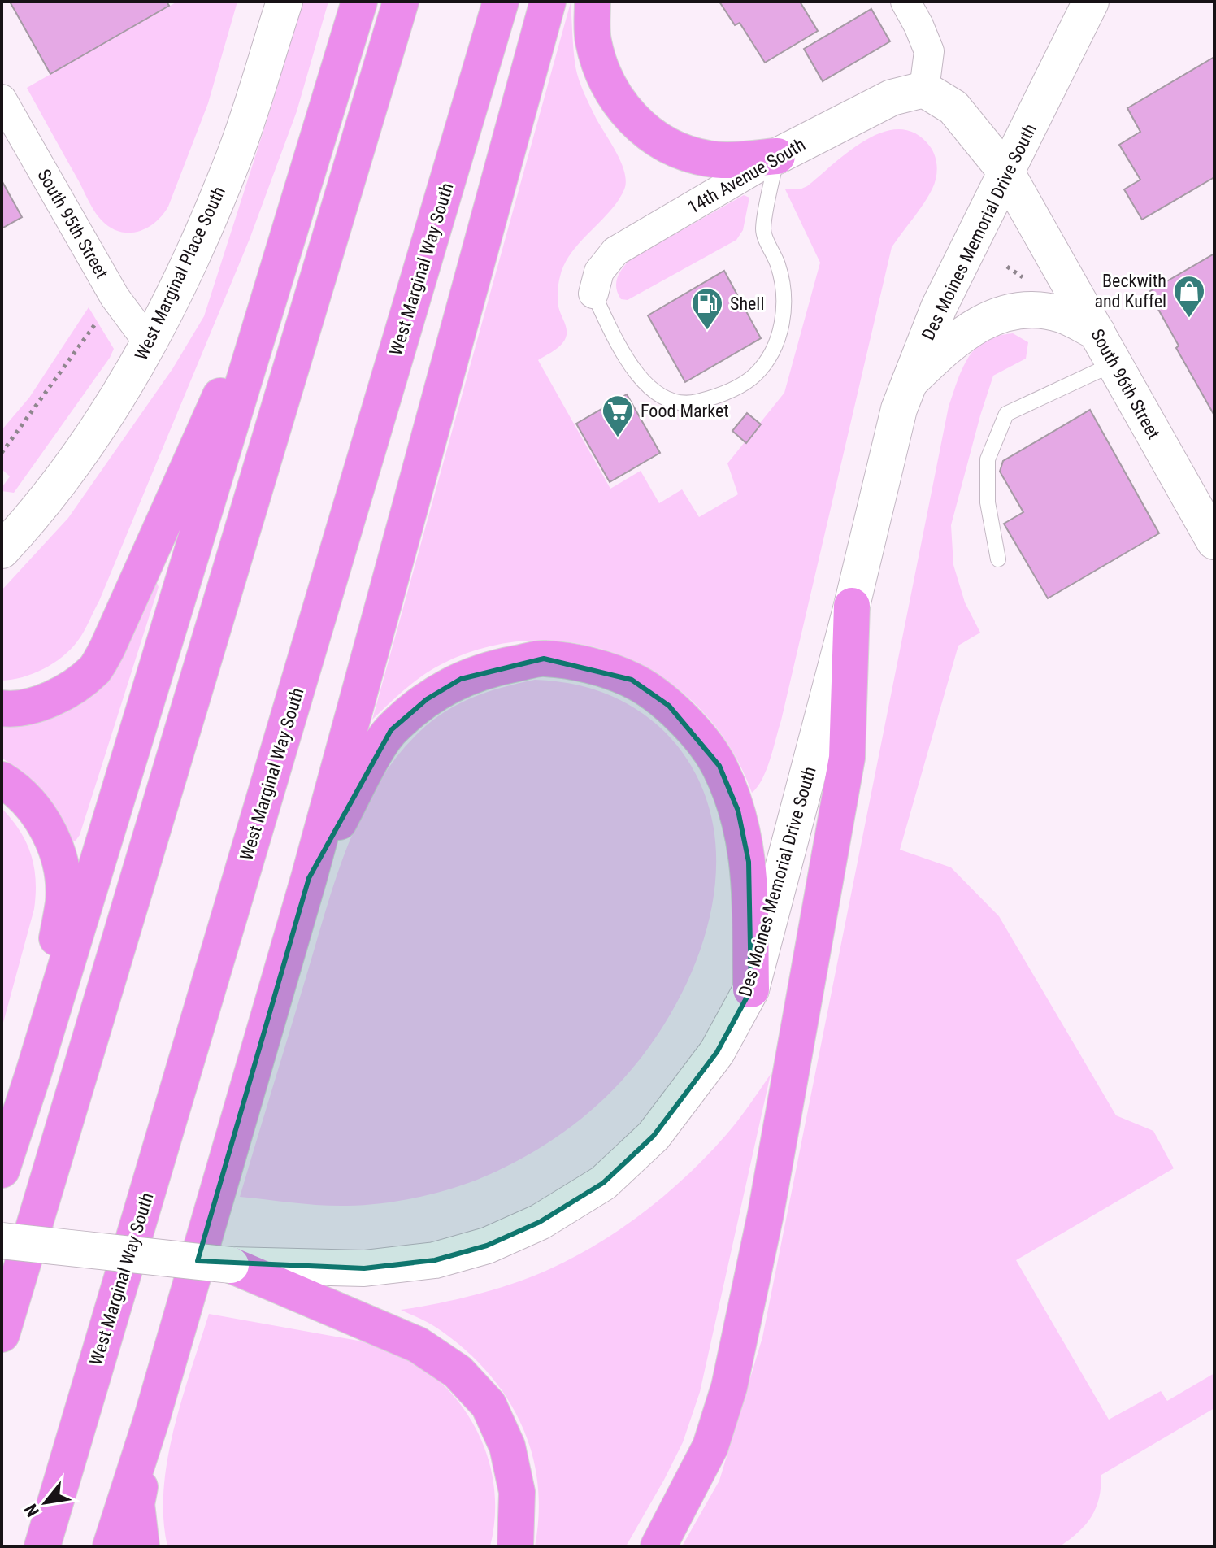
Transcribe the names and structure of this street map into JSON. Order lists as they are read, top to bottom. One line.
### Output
{"streets":{"highway":["West Marginal Way South"],"main road":["14th Avenue South","Des Moines Memorial Drive South","West Marginal Place South","South 96th Street"],"street":["South 95th Street"]},"crossings":[["14th Avenue South","South 96th Street"],["South 95th Street","West Marginal Place South"],["Des Moines Memorial Drive South","South 96th Street"]],"places":{"shop":["Beckwith and Kuffel"],"fuel station":["Shell"],"supermarket":["Food Market"]},"north":"bottom left"}
